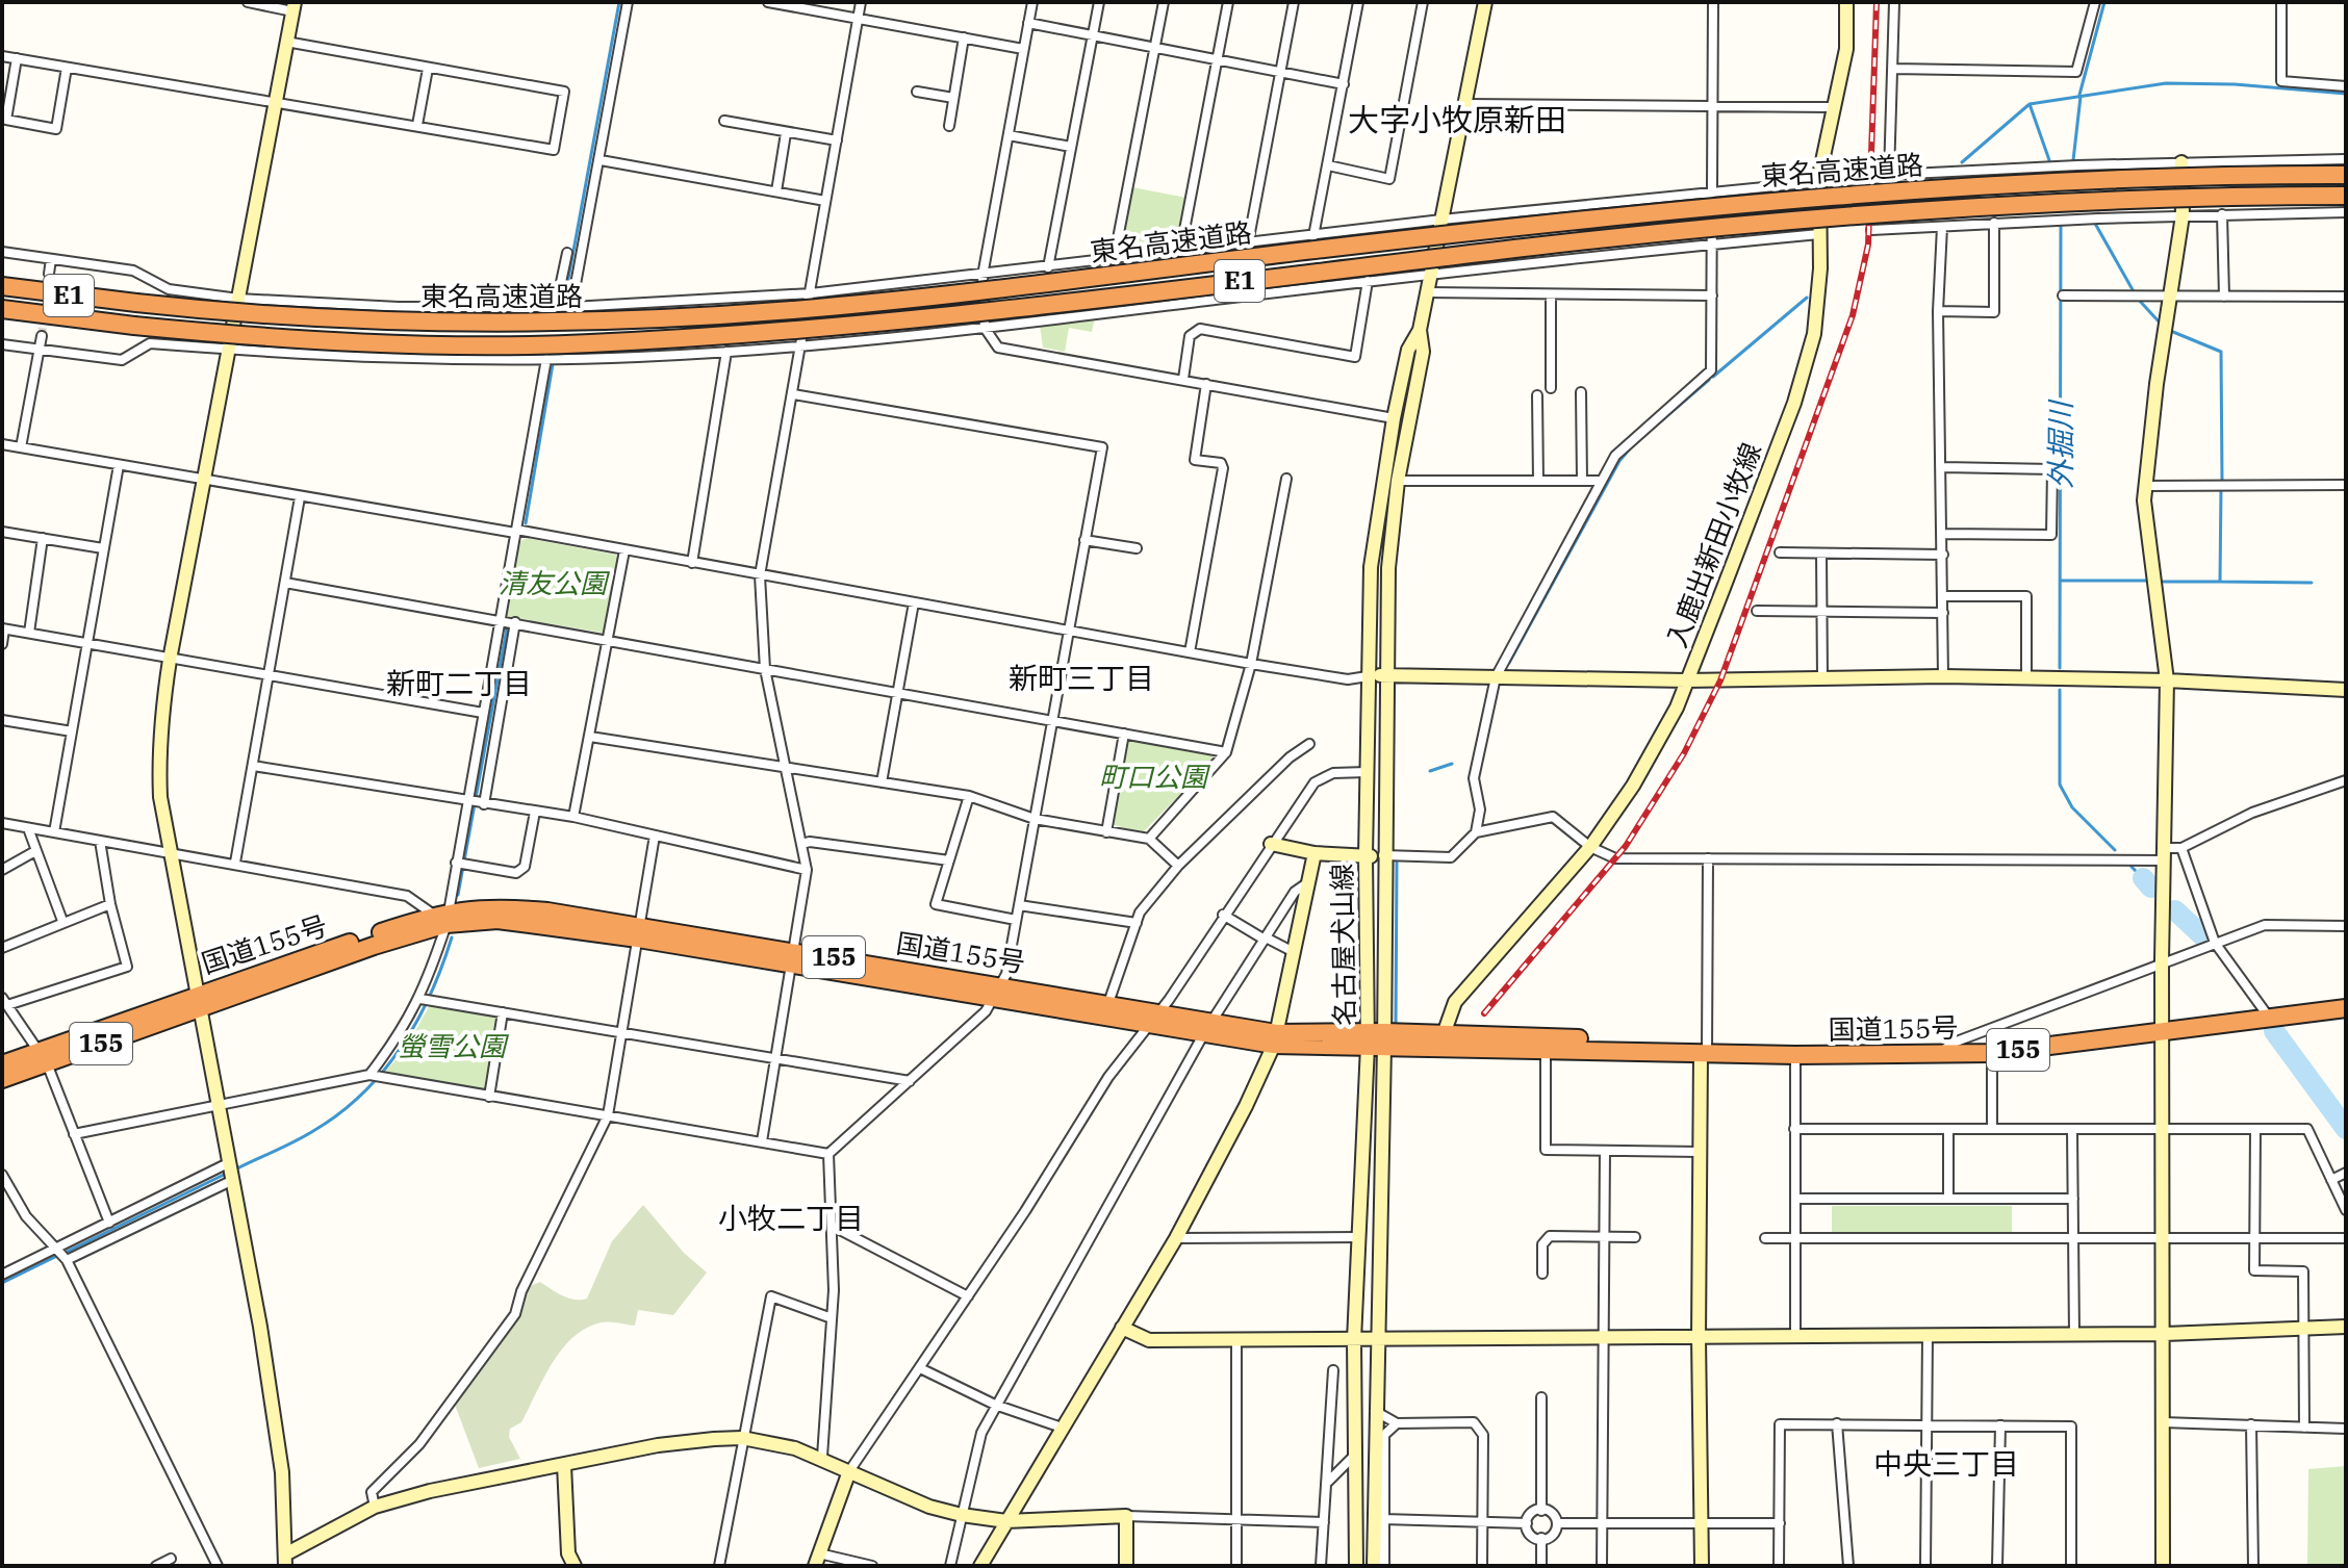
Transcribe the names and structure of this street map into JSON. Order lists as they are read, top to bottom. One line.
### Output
{"streets":{"highway":["東名高速道路","E1","国道155号","155"],"street":["入鹿出新田小牧線","名古屋犬山線"]},"crossings":[["入鹿出新田小牧線","国道155号"],["国道155号","名古屋犬山線"]],"districts":["大字小牧原新田","新町三丁目","新町二丁目","小牧二丁目","中央三丁目"],"water":["外掘川"],"parks":["清友公園","町口公園","螢雪公園"]}
